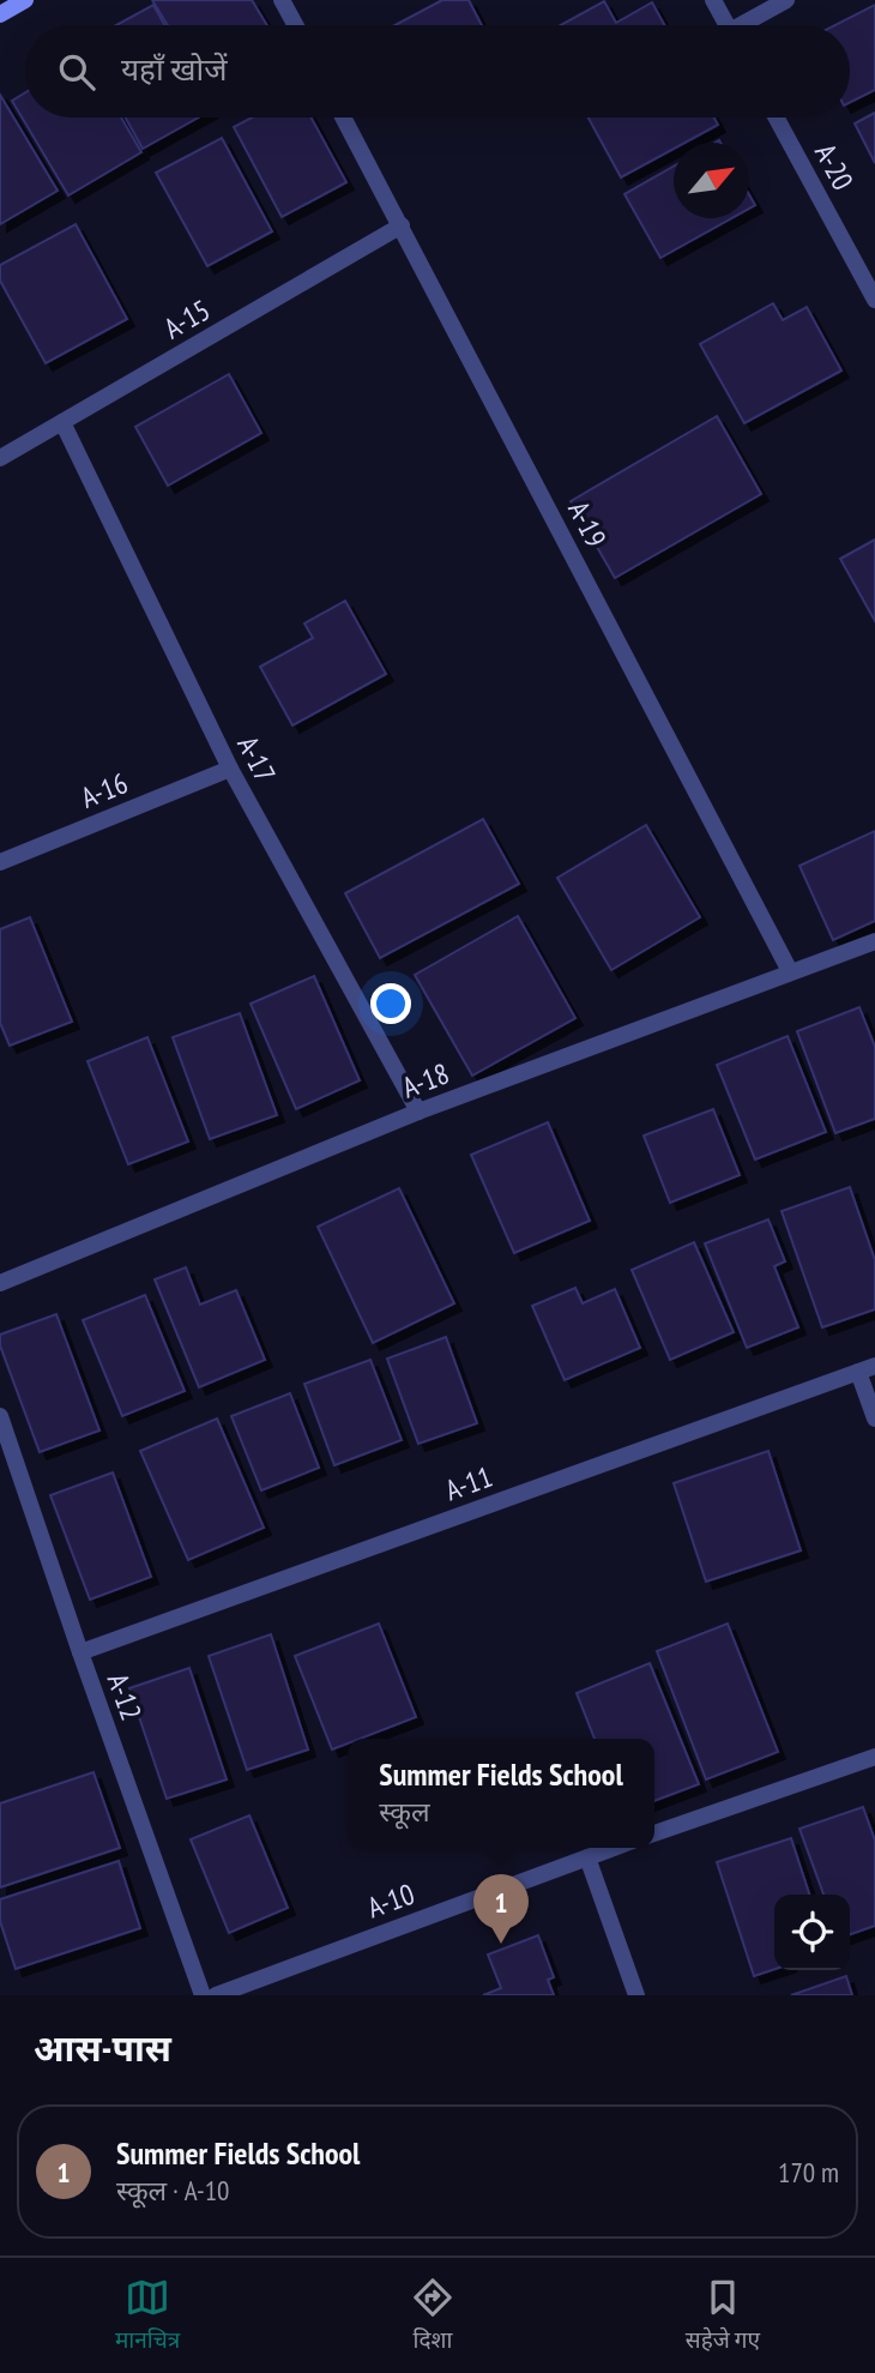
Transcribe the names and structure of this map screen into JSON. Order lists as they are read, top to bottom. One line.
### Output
{"streets":{"street":["A-20","A-15","A-19","A-17","A-16","A-18","A-11","A-12","A-10"]},"crossings":[["A-15","A-19"],["A-15","A-17"],["A-19","A-18"],["A-17","A-16"],["A-17","A-18"],["A-11","A-12"]],"north":"top right","page":{"search":"यहाँ खोजें","popup":["Summer Fields School","स्कूल"],"pins":"1","heading":"आस-पास","list":[{"mark":"1","name":"Summer Fields School","note":"स्कूल · A-10","value":"170 m"}],"nav":["मानचित्र","दिशा","सहेजे गए"]}}
